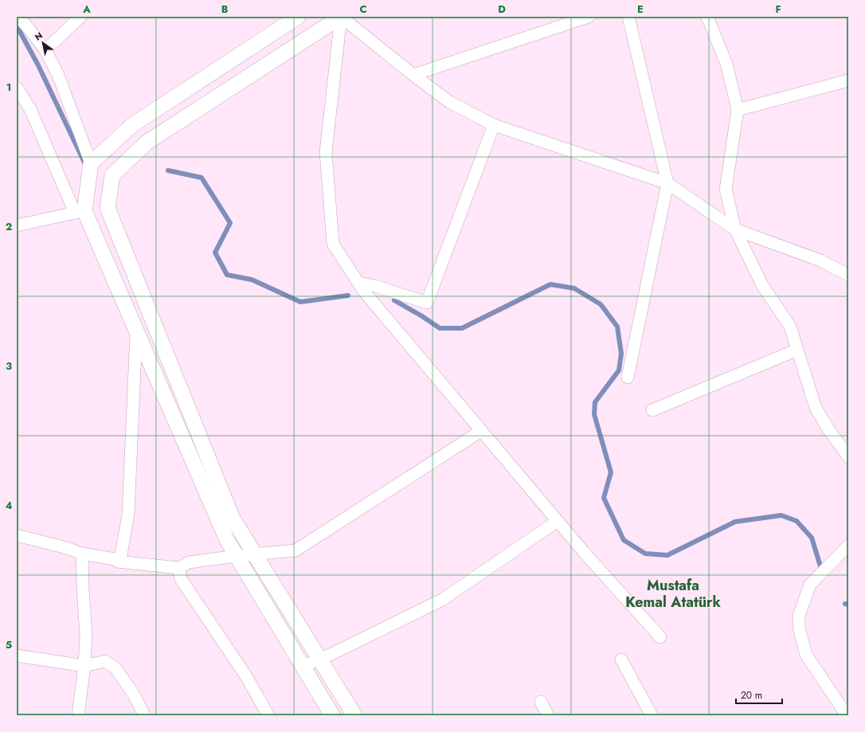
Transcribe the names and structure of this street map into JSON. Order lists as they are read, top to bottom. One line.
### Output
{"districts":["Mustafa Kemal Atatürk"],"scale_bar":"20 m","north":"top left","grid":{"columns":["A","B","C","D","E","F"],"rows":["1","2","3","4","5"]}}
